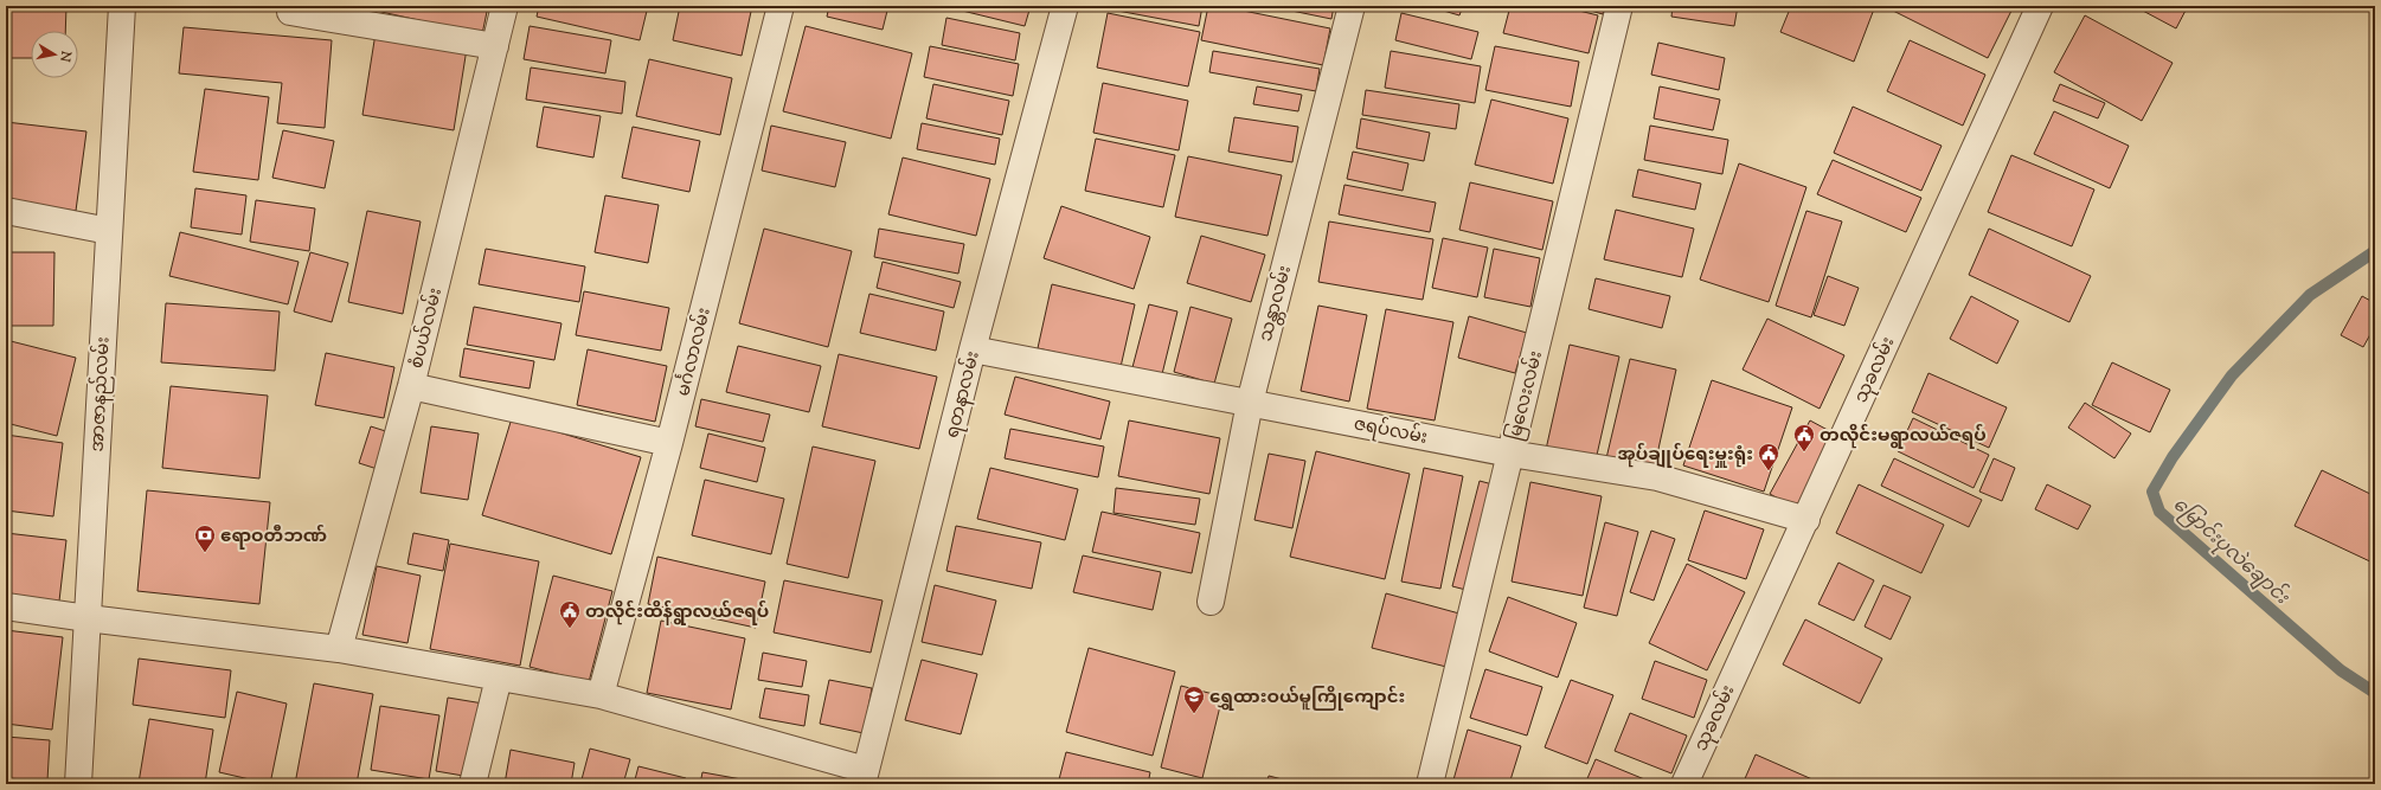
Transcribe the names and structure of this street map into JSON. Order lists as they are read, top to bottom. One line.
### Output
{"streets":{"street":["သန္တာလမ်း","စံပယ်လမ်း","မင်္ဂလာလမ်း","သုခလမ်း","အာဇာနည်လမ်း","ရတနာလမ်း","မြလေးလမ်း","ဇရပ်လမ်း"]},"crossings":[["သန္တာလမ်း","ဇရပ်လမ်း"],["သုခလမ်း","ဇရပ်လမ်း"],["ရတနာလမ်း","ဇရပ်လမ်း"],["မြလေးလမ်း","ဇရပ်လမ်း"]],"water":["မြောင်းပုလဲချောင်း"],"places":{"public building":["တလိုင်းမရွာလယ်ဇရပ်","အုပ်ချုပ်ရေးမှူးရုံး","တလိုင်းထိန်ရွာလယ်ဇရပ်"],"bank":["ဧရာဝတီဘဏ်"],"school or university":["ရွှေထားဝယ်မူကြိုကျောင်း"]},"north":"right"}
